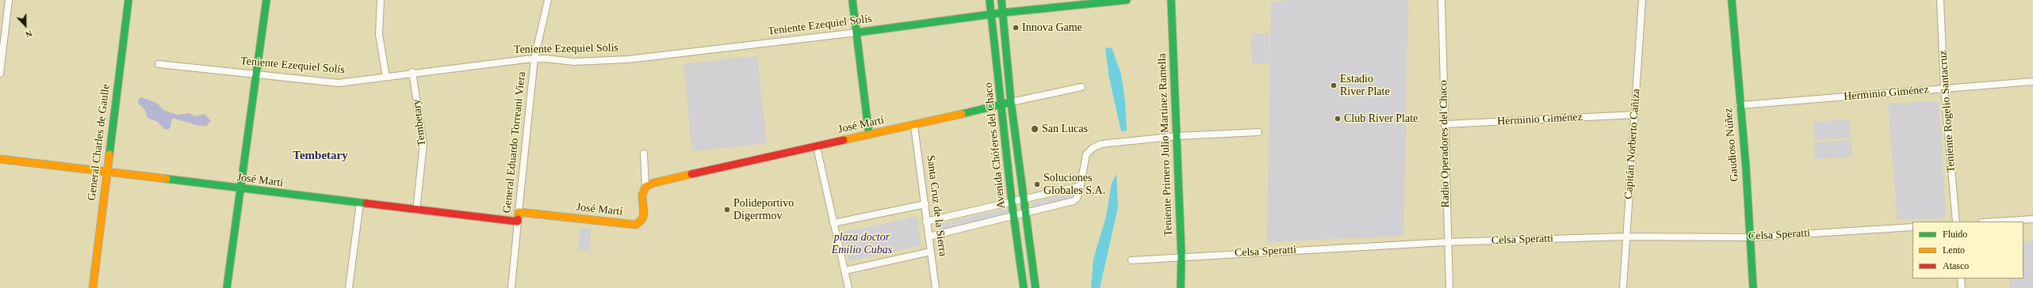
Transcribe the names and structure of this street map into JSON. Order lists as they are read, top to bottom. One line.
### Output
{"streets":{"street":["Teniente Ezequiel Solís","Herminio Giménez","Teniente Rogelio Santacruz","Tembetary","José Martí","General Charles de Gaulle","General Eduardo Torreani Viera","Radio Operadores del Chaco","Capitán Norberto Cañiza","Teniente Primero Julio Martínez Ramella","Gaudioso Núñez","Avenida Chóferes del Chaco","Santa Cruz de la Sierra","Celsa Speratti"]},"crossings":[["Teniente Ezequiel Solís","Tembetary"],["Teniente Ezequiel Solís","General Eduardo Torreani Viera"],["Teniente Ezequiel Solís","Avenida Chóferes del Chaco"],["Herminio Giménez","Teniente Rogelio Santacruz"],["Herminio Giménez","Radio Operadores del Chaco"],["Herminio Giménez","Capitán Norberto Cañiza"],["Herminio Giménez","Gaudioso Núñez"],["Tembetary","José Martí"],["José Martí","General Charles de Gaulle"],["José Martí","General Eduardo Torreani Viera"],["José Martí","Avenida Chóferes del Chaco"],["José Martí","Santa Cruz de la Sierra"],["Radio Operadores del Chaco","Celsa Speratti"],["Capitán Norberto Cañiza","Celsa Speratti"],["Teniente Primero Julio Martínez Ramella","Celsa Speratti"],["Gaudioso Núñez","Celsa Speratti"]],"districts":["Tembetary"],"parks":["plaza doctor Emilio Cubas"],"places":["Innova Game","Estadio River Plate","Club River Plate","San Lucas","Soluciones Globales S.A.","Polideportivo Digerrmov"],"legend":["Fluido","Lento","Atasco"],"north":"bottom"}
